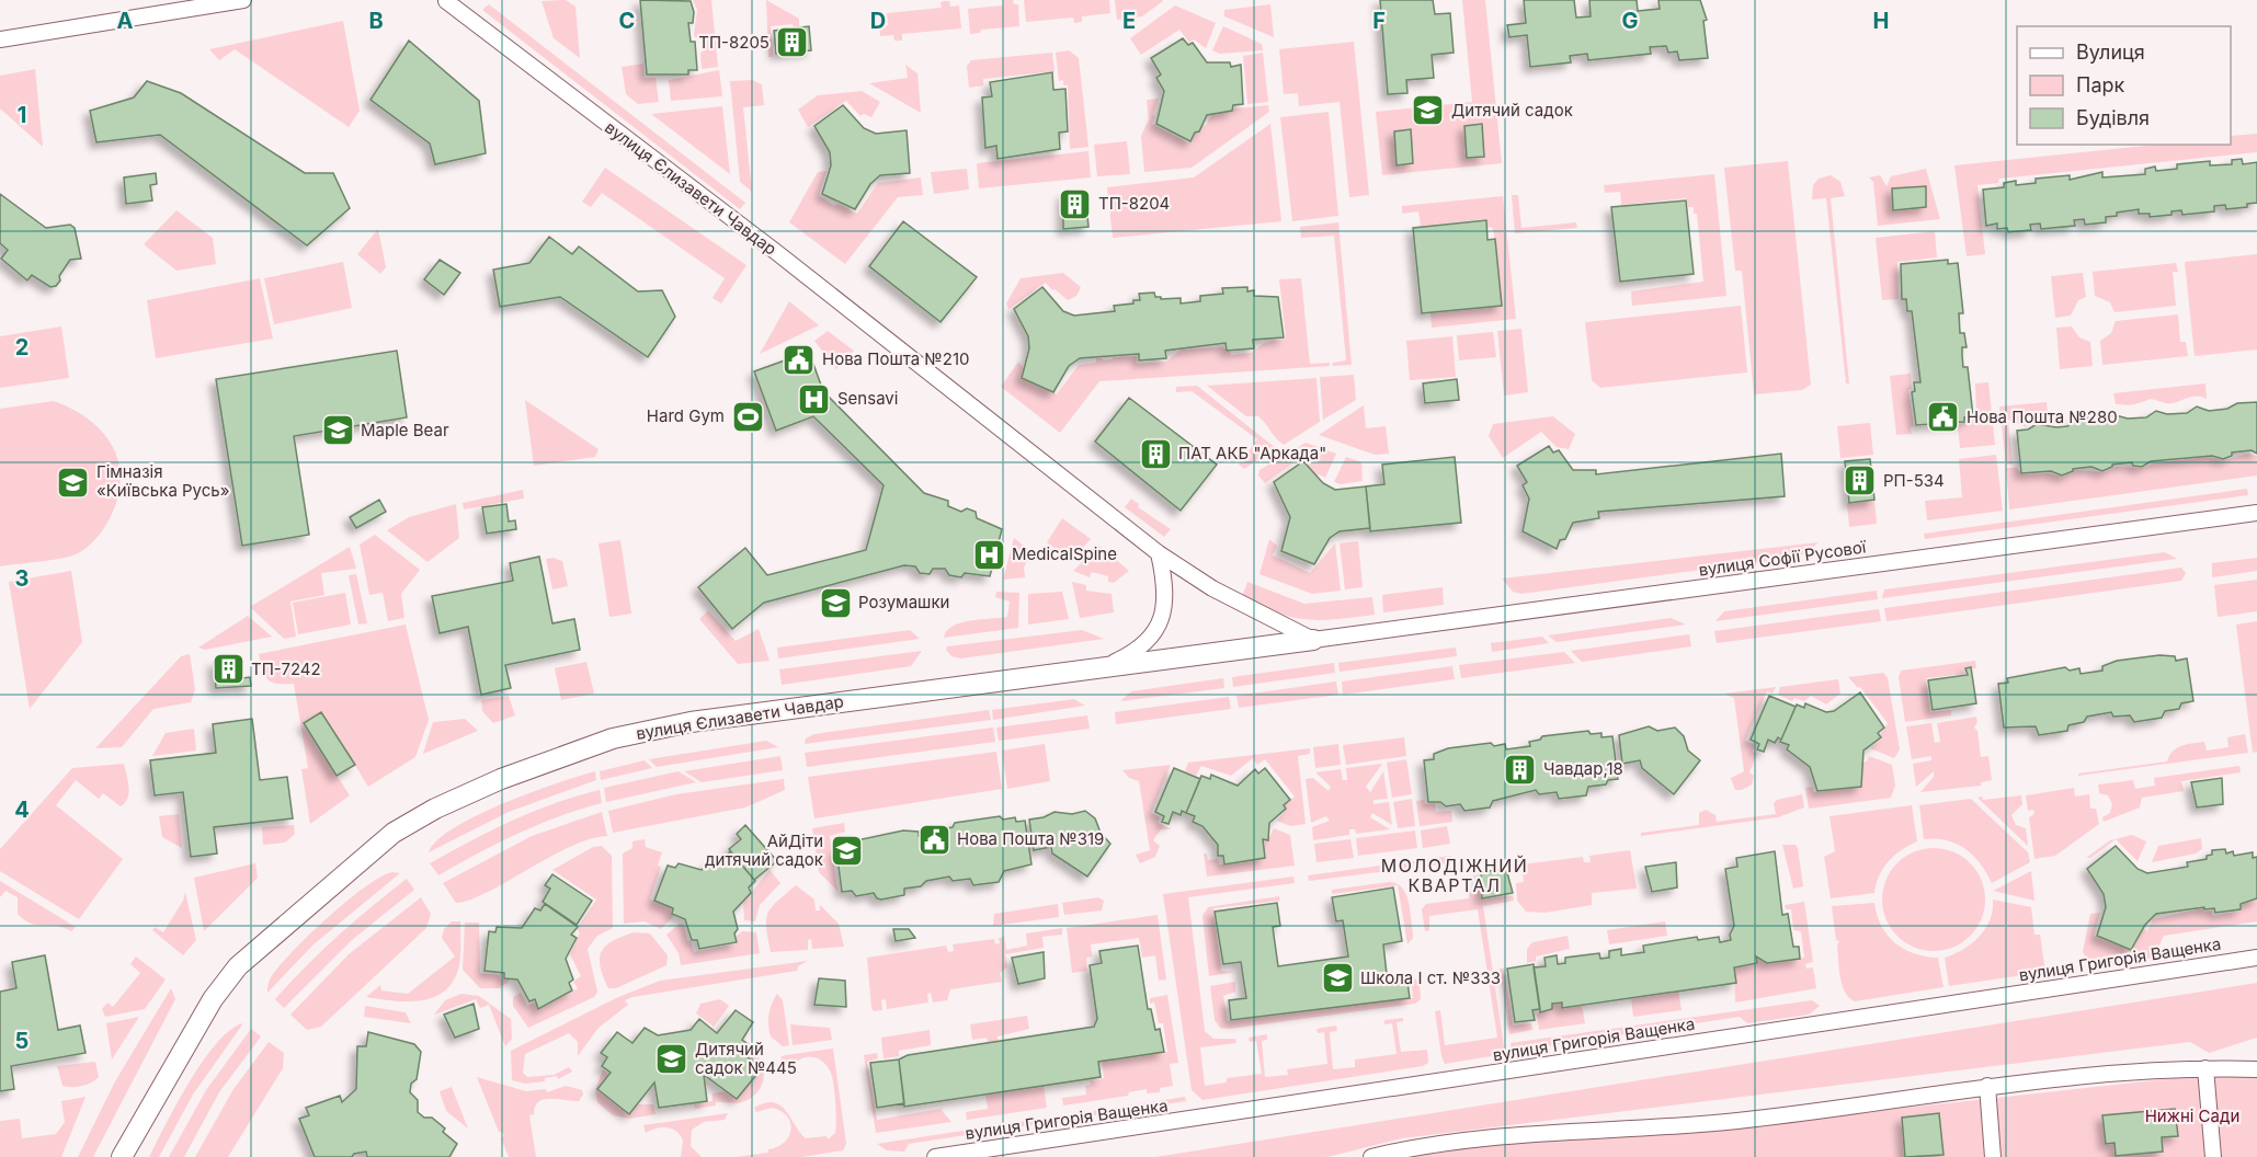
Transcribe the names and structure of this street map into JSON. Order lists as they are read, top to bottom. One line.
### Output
{"streets":{"street":["вулиця Єлизавети Чавдар","вулиця Софії Русової","вулиця Григорія Ващенка"]},"crossings":[["вулиця Єлизавети Чавдар","вулиця Софії Русової"]],"districts":["МОЛОДІЖНИЙ КВАРТАЛ"],"parks":["Нижні Сади"],"places":{"building":["ТП-8205","ТП-8204","ПАТ АКБ \"Аркада\"","РП-534","ТП-7242","Чавдар,18"],"school or university":["Дитячий садок","Maple Bear","Гімназія «Київська Русь»","Розумашки","АйДіти дитячий садок","Школа І ст. №333","Дитячий садок №445"],"public building":["Нова Пошта №210","Нова Пошта №280","Нова Пошта №319"],"hospital":["Sensavi","MedicalSpine"],"sports":["Hard Gym"]},"legend":["Вулиця","Парк","Будівля"],"grid":{"columns":["A","B","C","D","E","F","G","H"],"rows":["1","2","3","4","5"]}}
